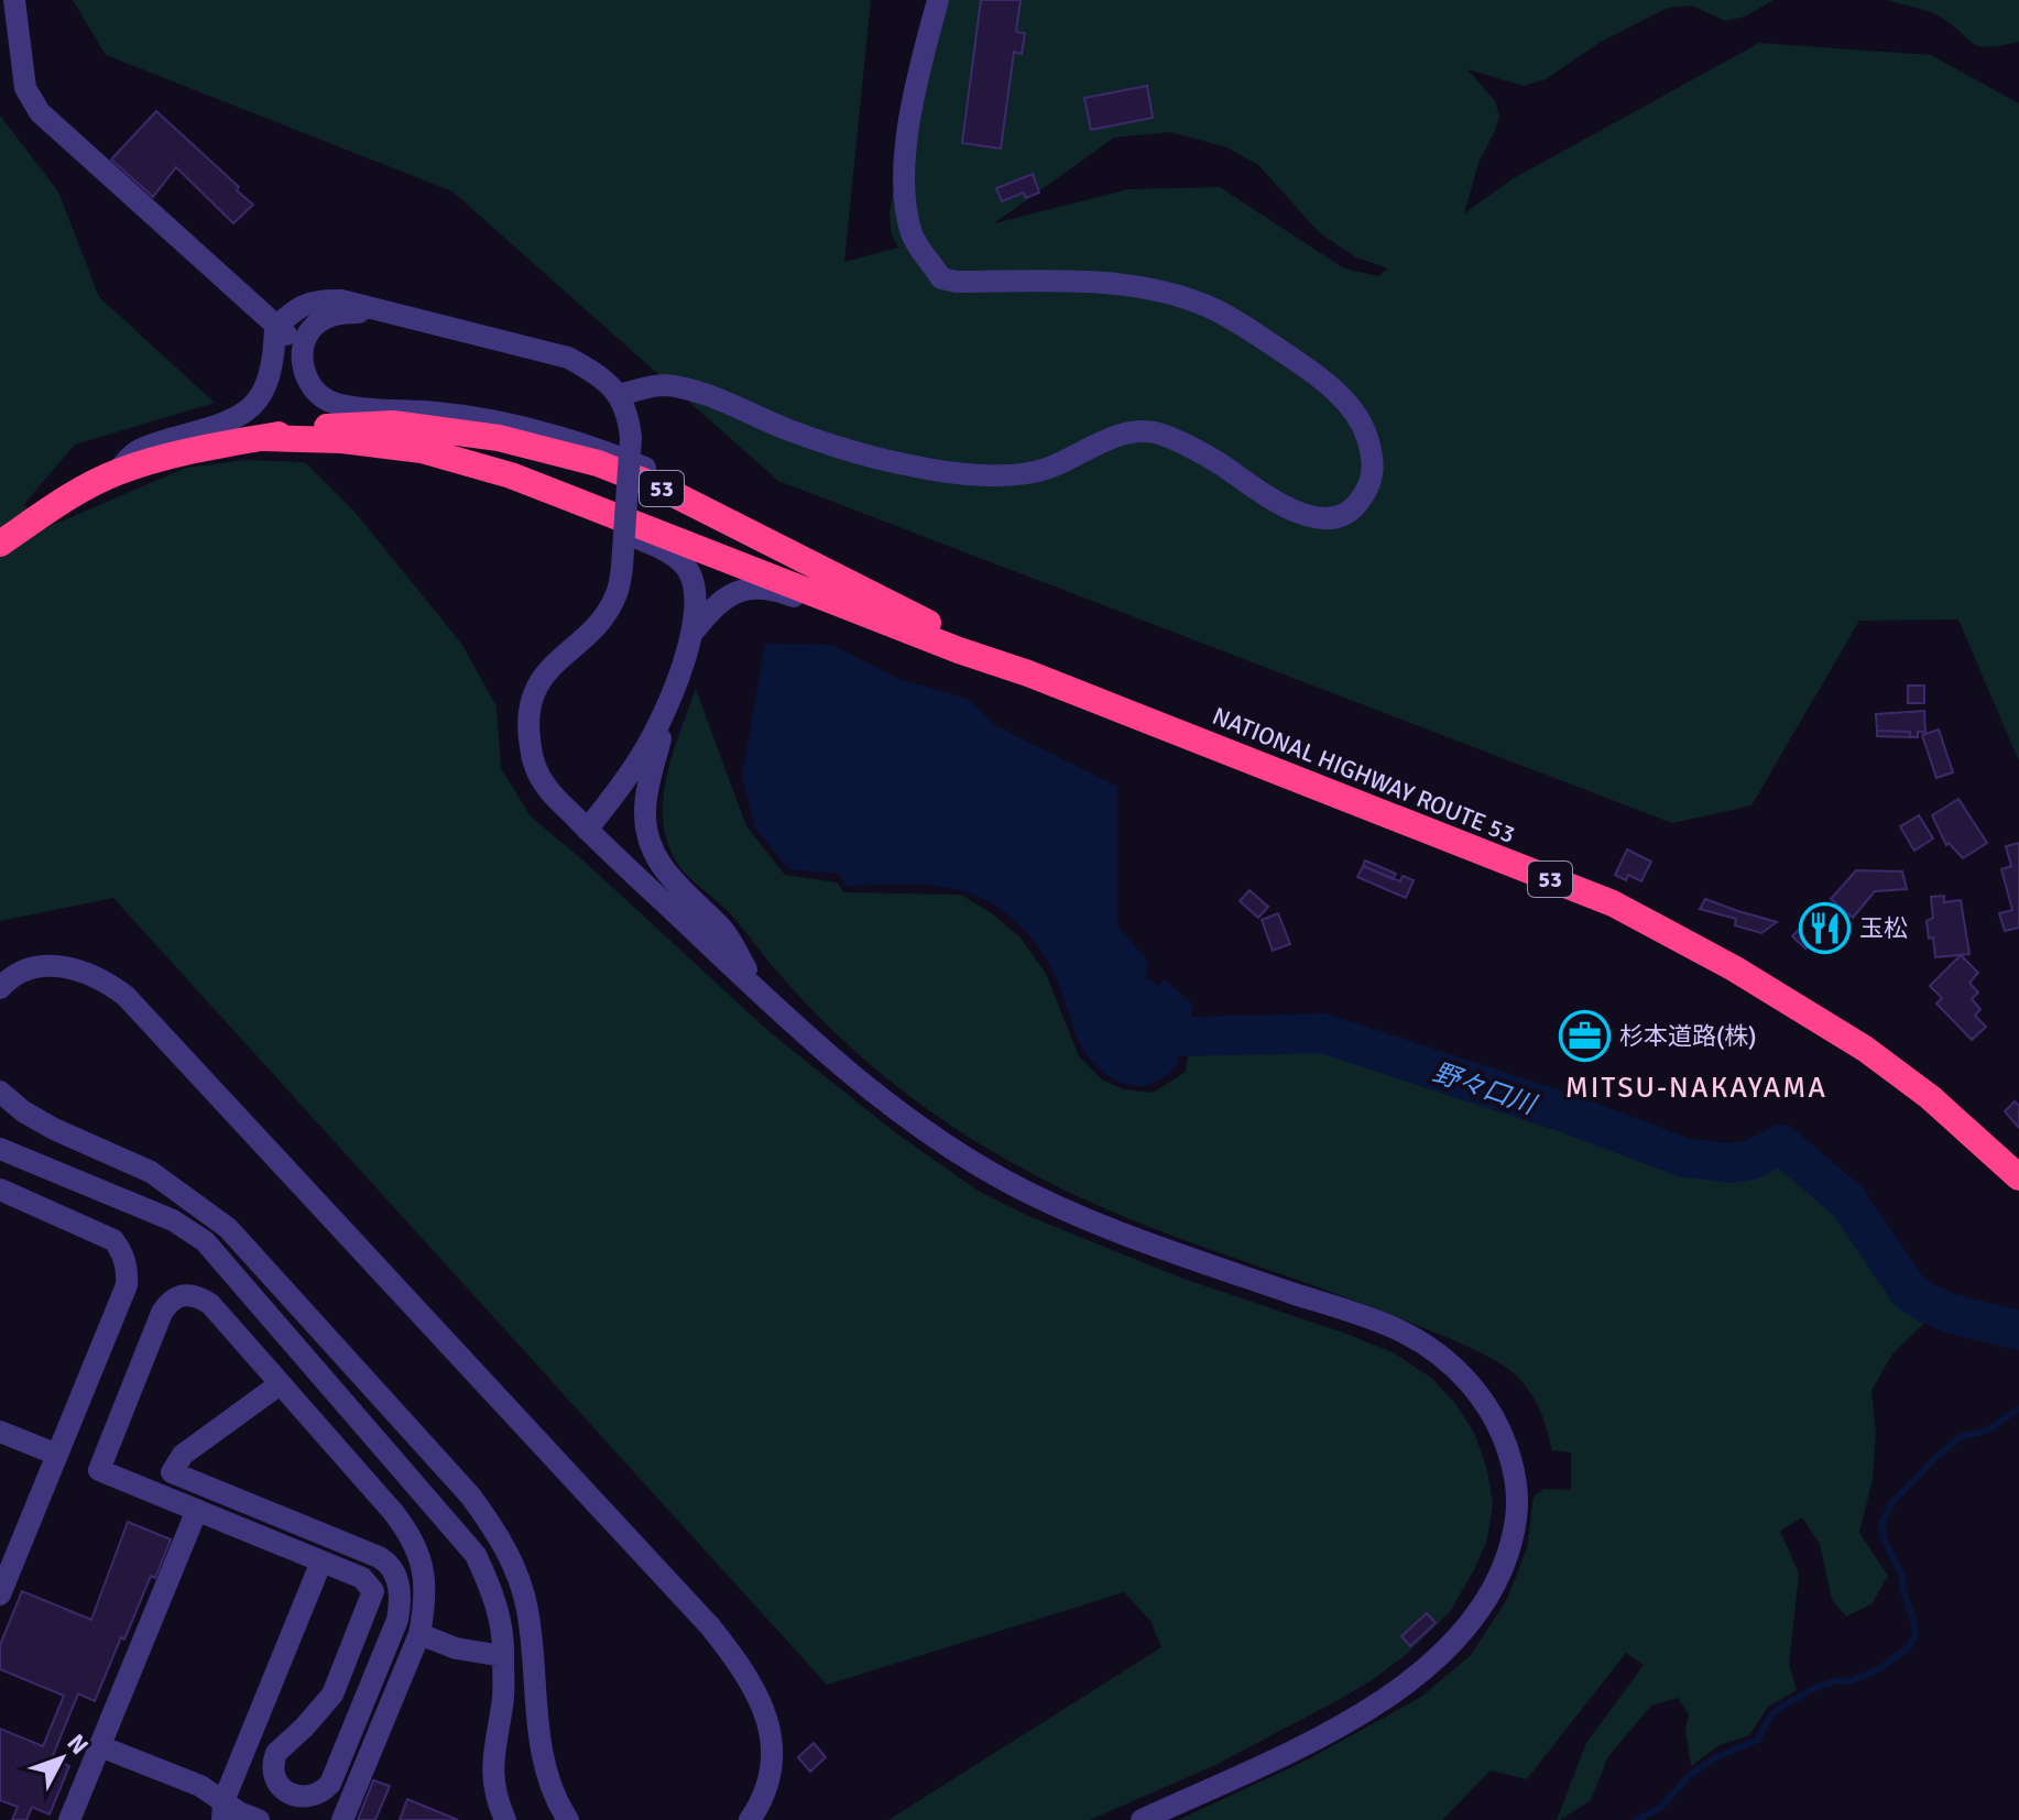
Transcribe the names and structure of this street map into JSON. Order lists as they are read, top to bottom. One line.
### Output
{"streets":{"highway":["53","NATIONAL HIGHWAY ROUTE 53"]},"districts":["MITSU-NAKAYAMA"],"water":["野々口川"],"places":{"restaurant":["玉松"],"office":["杉本道路(株)"]},"north":"top right"}
